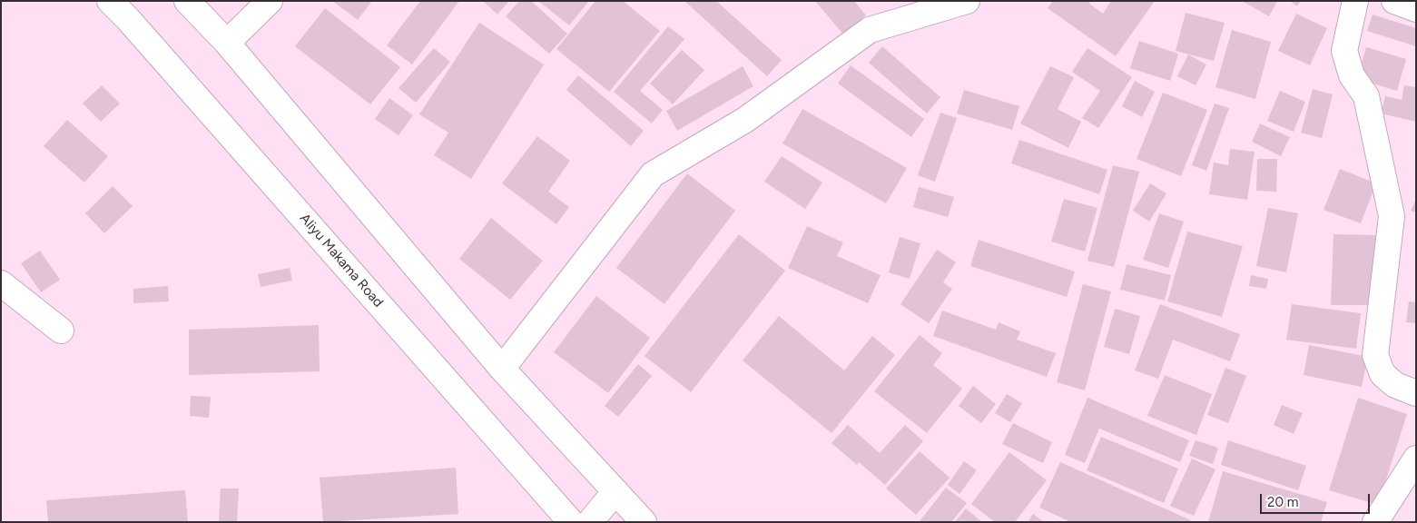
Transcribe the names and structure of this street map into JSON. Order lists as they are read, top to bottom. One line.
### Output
{"streets":{"street":["Aliyu Makama Road"]},"scale_bar":"20 m"}
